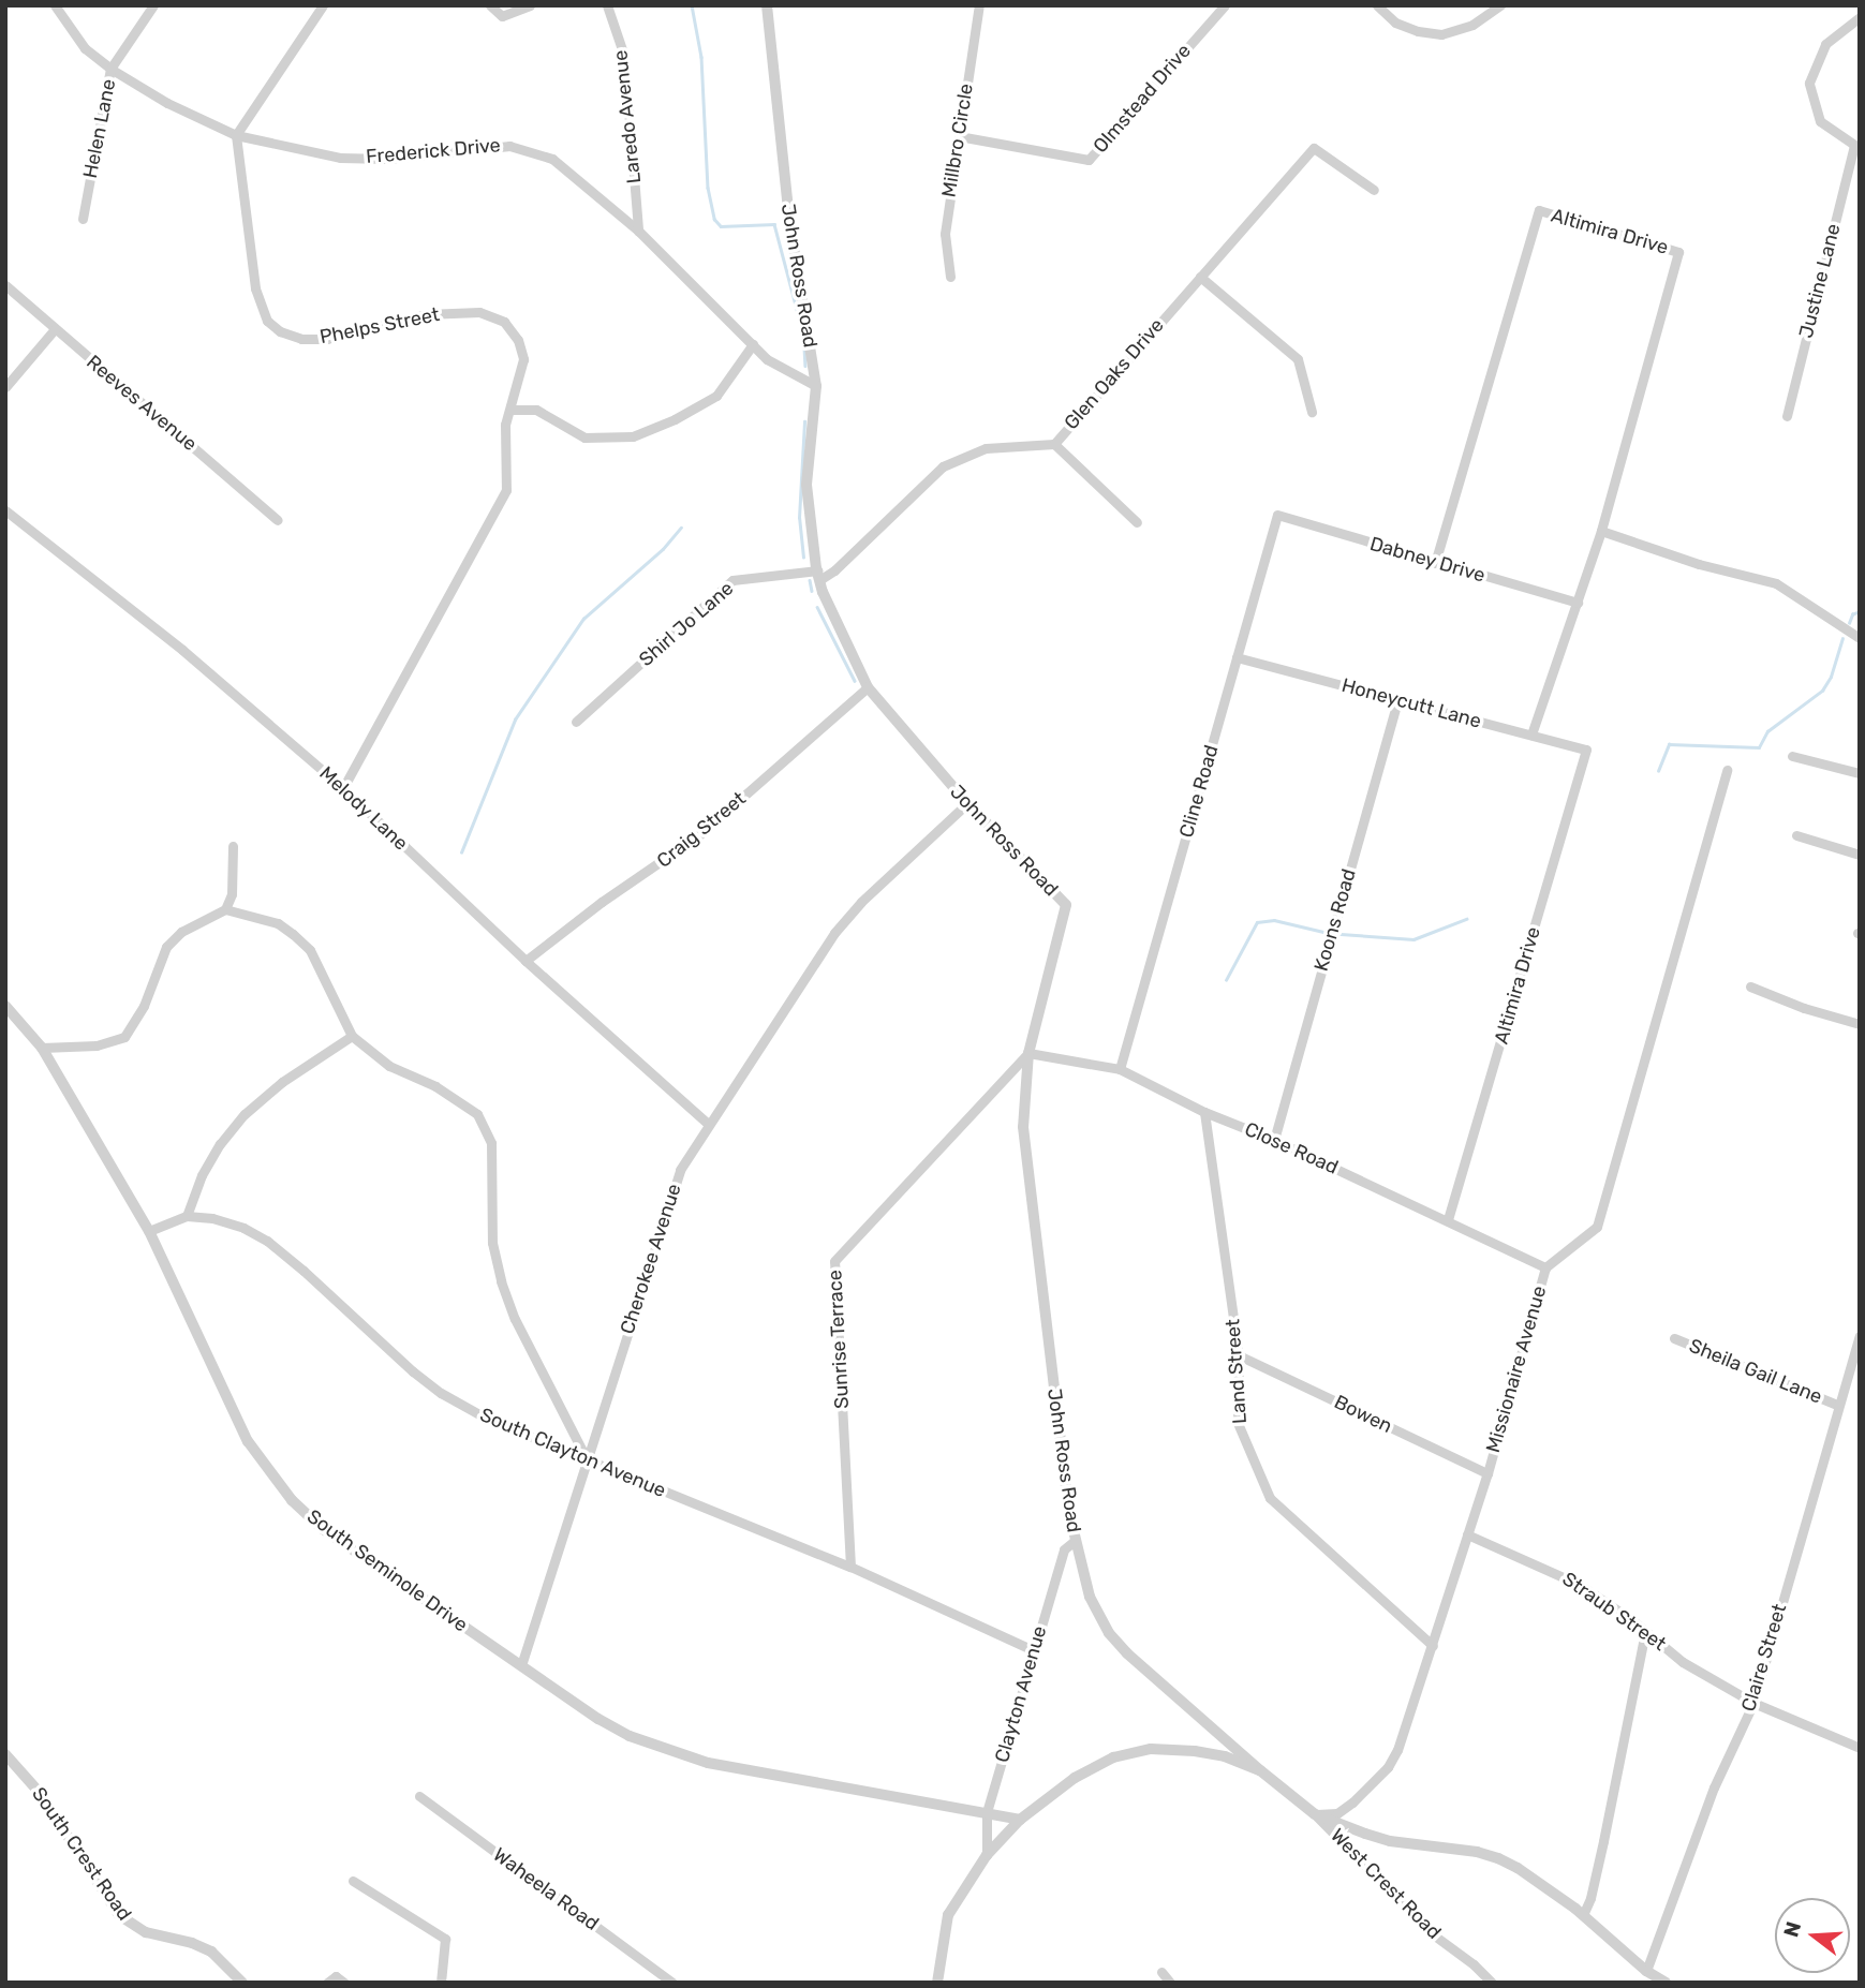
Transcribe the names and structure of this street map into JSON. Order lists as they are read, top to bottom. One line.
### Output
{"streets":{"street":["Olmstead Drive","Laredo Avenue","Helen Lane","Millbro Circle","Frederick Drive","Altimira Drive","John Ross Road","Justine Lane","Phelps Street","Glen Oaks Drive","Reeves Avenue","Dabney Drive","Shirl Jo Lane","Honeycutt Lane","Cline Road","Melody Lane","Craig Street","Koons Road","Close Road","Cherokee Avenue","Sunrise Terrace","Missionaire Avenue","Land Street","Sheila Gail Lane","Bowen","South Clayton Avenue","South Seminole Drive","Straub Street","Claire Street","Clayton Avenue","South Crest Road","West Crest Road","Waheela Road"]},"crossings":[["Olmstead Drive","Millbro Circle"],["Laredo Avenue","Frederick Drive"],["Helen Lane","Frederick Drive"],["Frederick Drive","John Ross Road"],["Frederick Drive","Phelps Street"],["Altimira Drive","Dabney Drive"],["Altimira Drive","Honeycutt Lane"],["Altimira Drive","Close Road"],["John Ross Road","Glen Oaks Drive"],["John Ross Road","Shirl Jo Lane"],["John Ross Road","Craig Street"],["John Ross Road","Close Road"],["John Ross Road","Cherokee Avenue"],["John Ross Road","Sunrise Terrace"],["John Ross Road","Clayton Avenue"],["Phelps Street","Melody Lane"],["Glen Oaks Drive","Shirl Jo Lane"],["Dabney Drive","Cline Road"],["Honeycutt Lane","Cline Road"],["Honeycutt Lane","Koons Road"],["Cline Road","Close Road"],["Melody Lane","Craig Street"],["Melody Lane","Cherokee Avenue"],["Koons Road","Close Road"],["Close Road","Sunrise Terrace"],["Close Road","Missionaire Avenue"],["Close Road","Land Street"],["Cherokee Avenue","South Clayton Avenue"],["Cherokee Avenue","South Seminole Drive"],["Sunrise Terrace","South Clayton Avenue"],["Missionaire Avenue","Land Street"],["Missionaire Avenue","Bowen"],["Missionaire Avenue","Straub Street"],["Missionaire Avenue","West Crest Road"],["Land Street","Bowen"],["Sheila Gail Lane","Claire Street"],["South Clayton Avenue","Clayton Avenue"],["South Seminole Drive","Clayton Avenue"],["Straub Street","Claire Street"]],"north":"left"}
